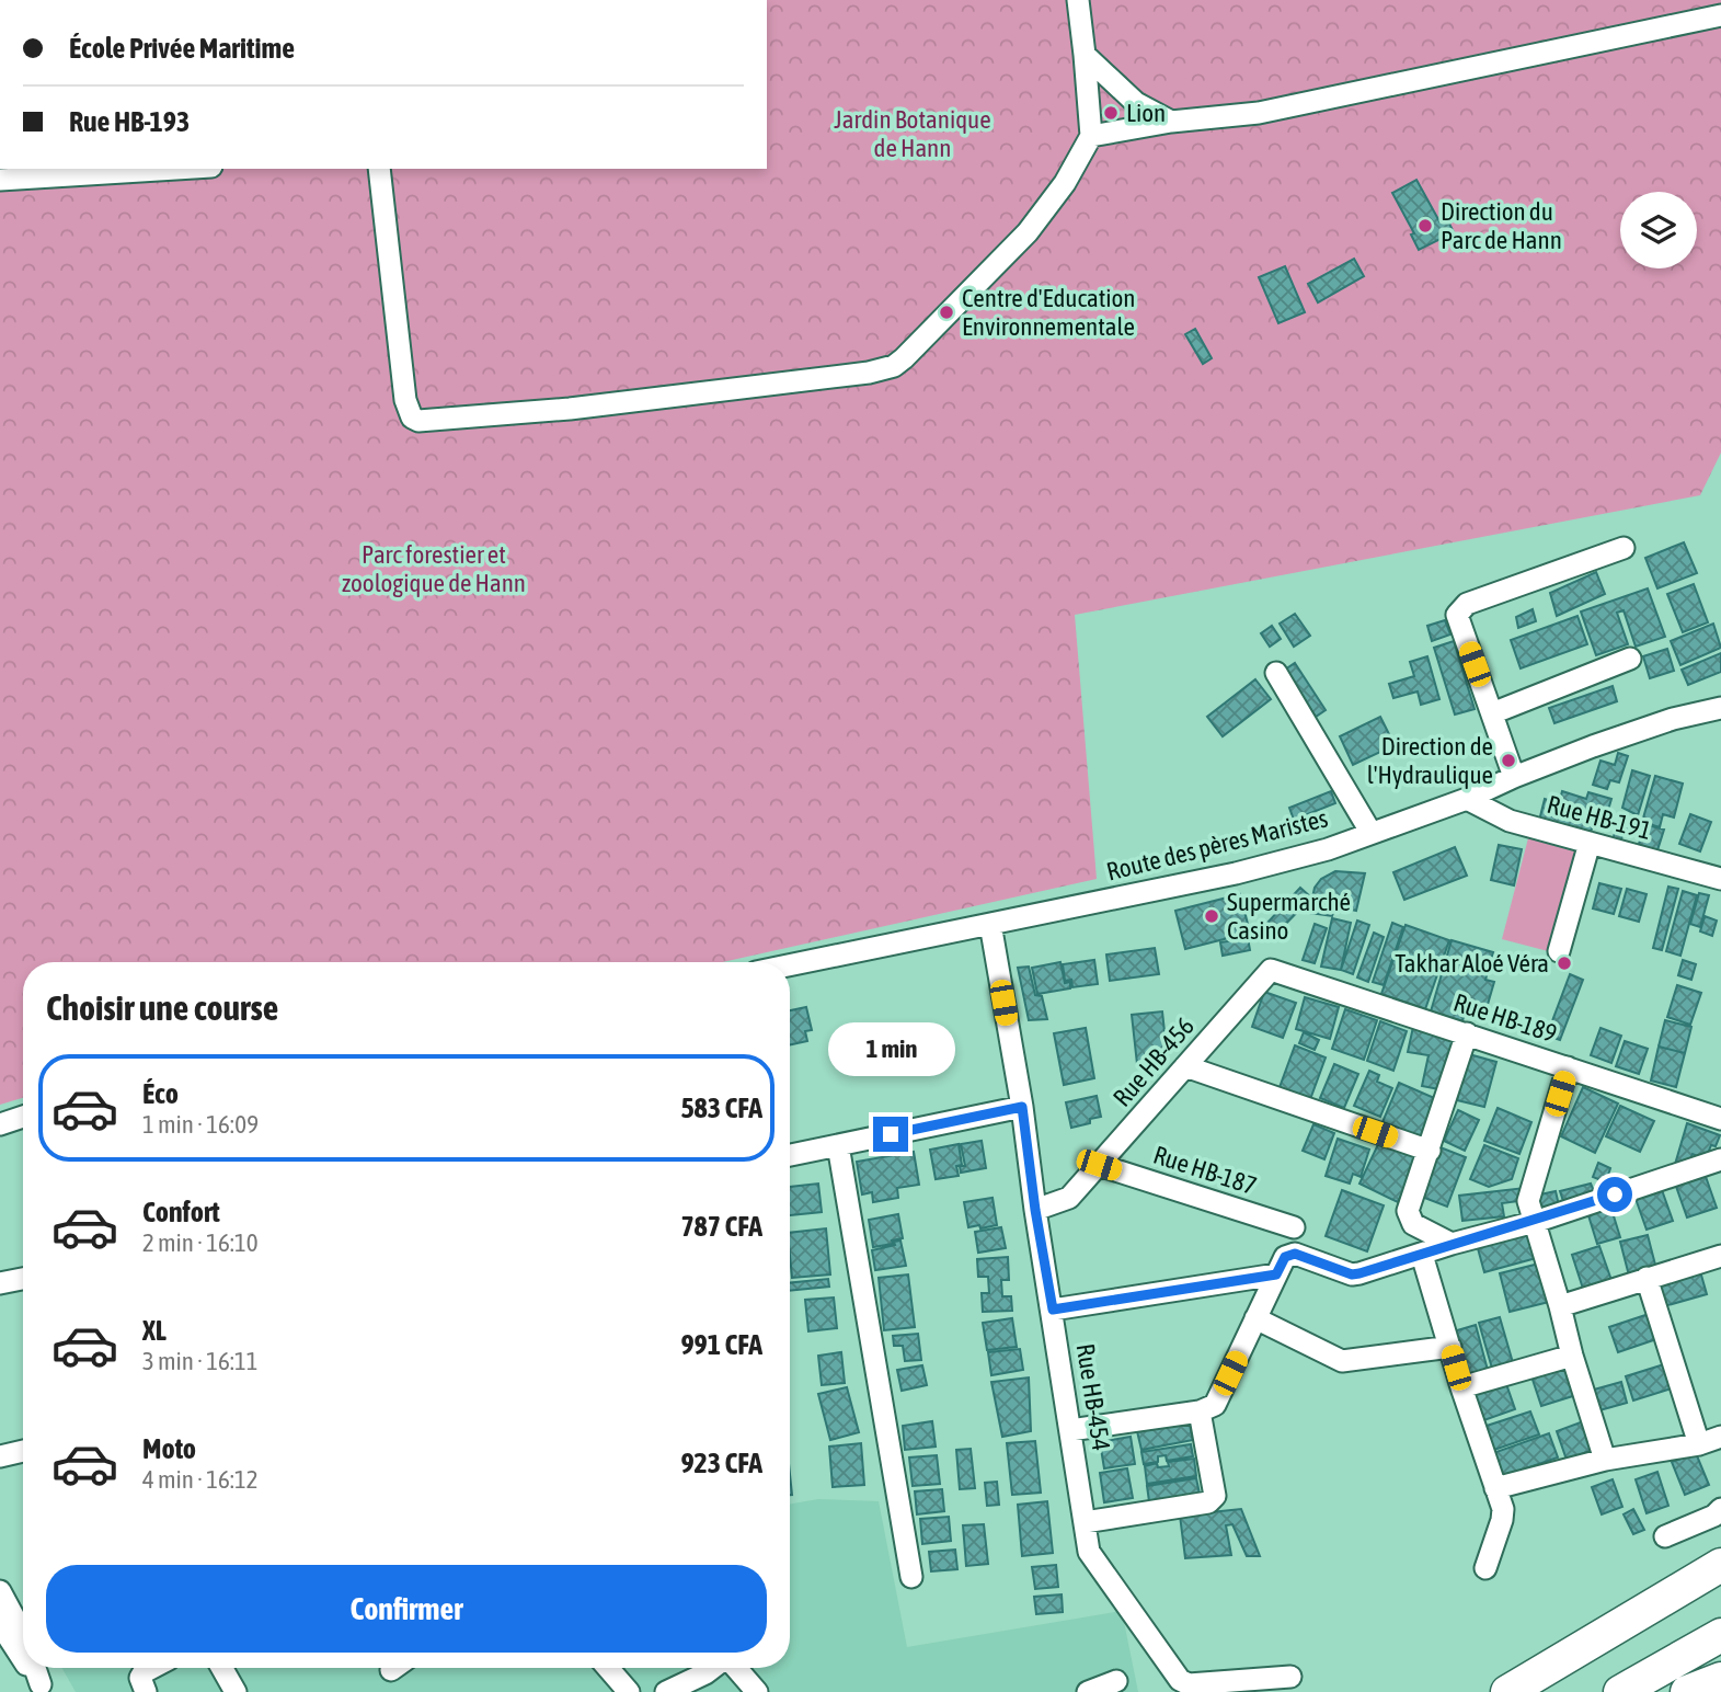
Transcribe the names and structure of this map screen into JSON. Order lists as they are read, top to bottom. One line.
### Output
{"streets":{"street":["Rue HB-191","Route des pères Maristes","Rue HB-189","Rue HB-456","Rue HB-187","Rue HB-454"]},"crossings":[["Rue HB-191","Route des pères Maristes"],["Route des pères Maristes","Rue HB-454"],["Rue HB-189","Rue HB-456"],["Rue HB-456","Rue HB-187"],["Rue HB-456","Rue HB-454"]],"parks":["Jardin Botanique de Hann","Parc forestier et zoologique de Hann"],"places":["Lion","Direction du Parc de Hann","Centre d'Education Environnementale","Direction de l'Hydraulique","Supermarché Casino","Takhar Aloé Véra"],"page":{"banner":["École Privée Maritime","Rue HB-193"],"heading":"Choisir une course","bubble":"1 min","list":[{"name":"Éco","note":"1 min · 16:09","value":"583 CFA"},{"name":"Confort","note":"2 min · 16:10","value":"787 CFA"},{"name":"XL","note":"3 min · 16:11","value":"991 CFA"},{"name":"Moto","note":"4 min · 16:12","value":"923 CFA"}],"buttons":"Confirmer"}}
